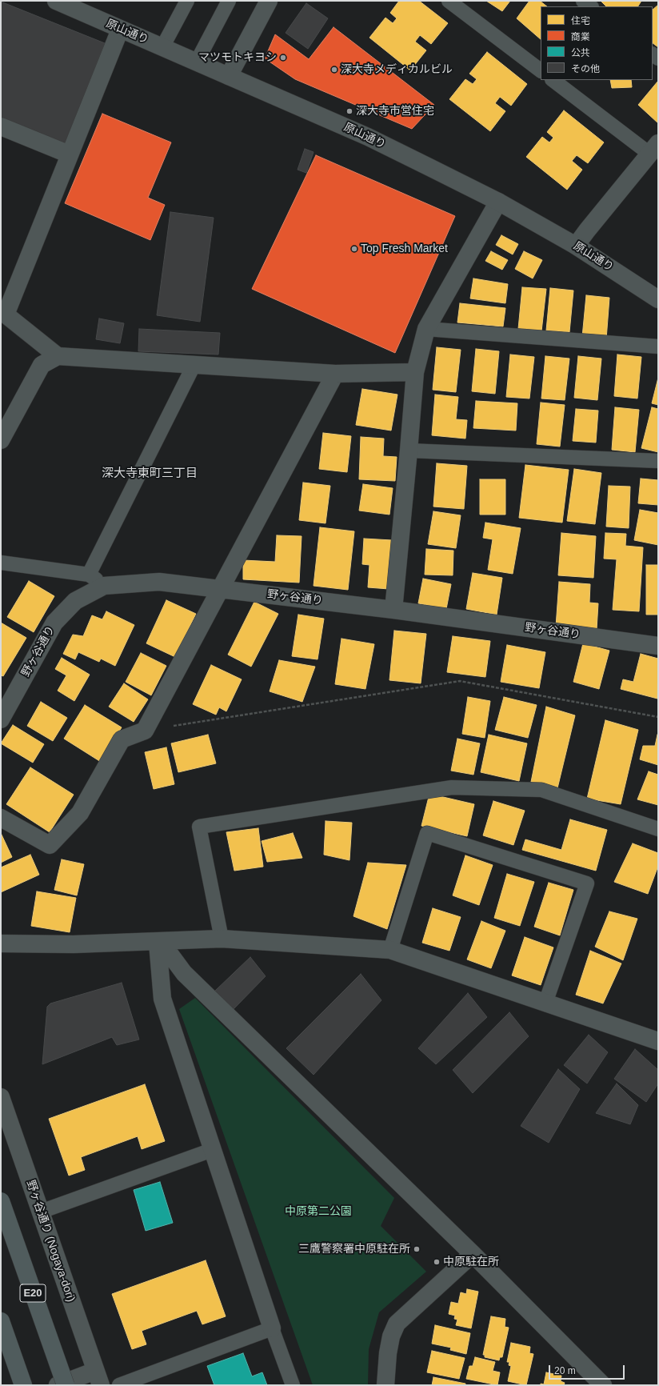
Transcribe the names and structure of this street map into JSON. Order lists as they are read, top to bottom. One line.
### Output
{"streets":{"highway":["E20"],"street":["原山通り","野ヶ谷通り","野ヶ谷通り (Nogaya-dori)"]},"districts":["深大寺東町三丁目"],"parks":["中原第二公園"],"places":["マツモトキヨシ","深大寺メディカルビル","深大寺市営住宅","Top Fresh Market","三鷹警察署中原駐在所","中原駐在所"],"legend":["住宅","商業","公共","その他"],"scale_bar":"20 m"}
